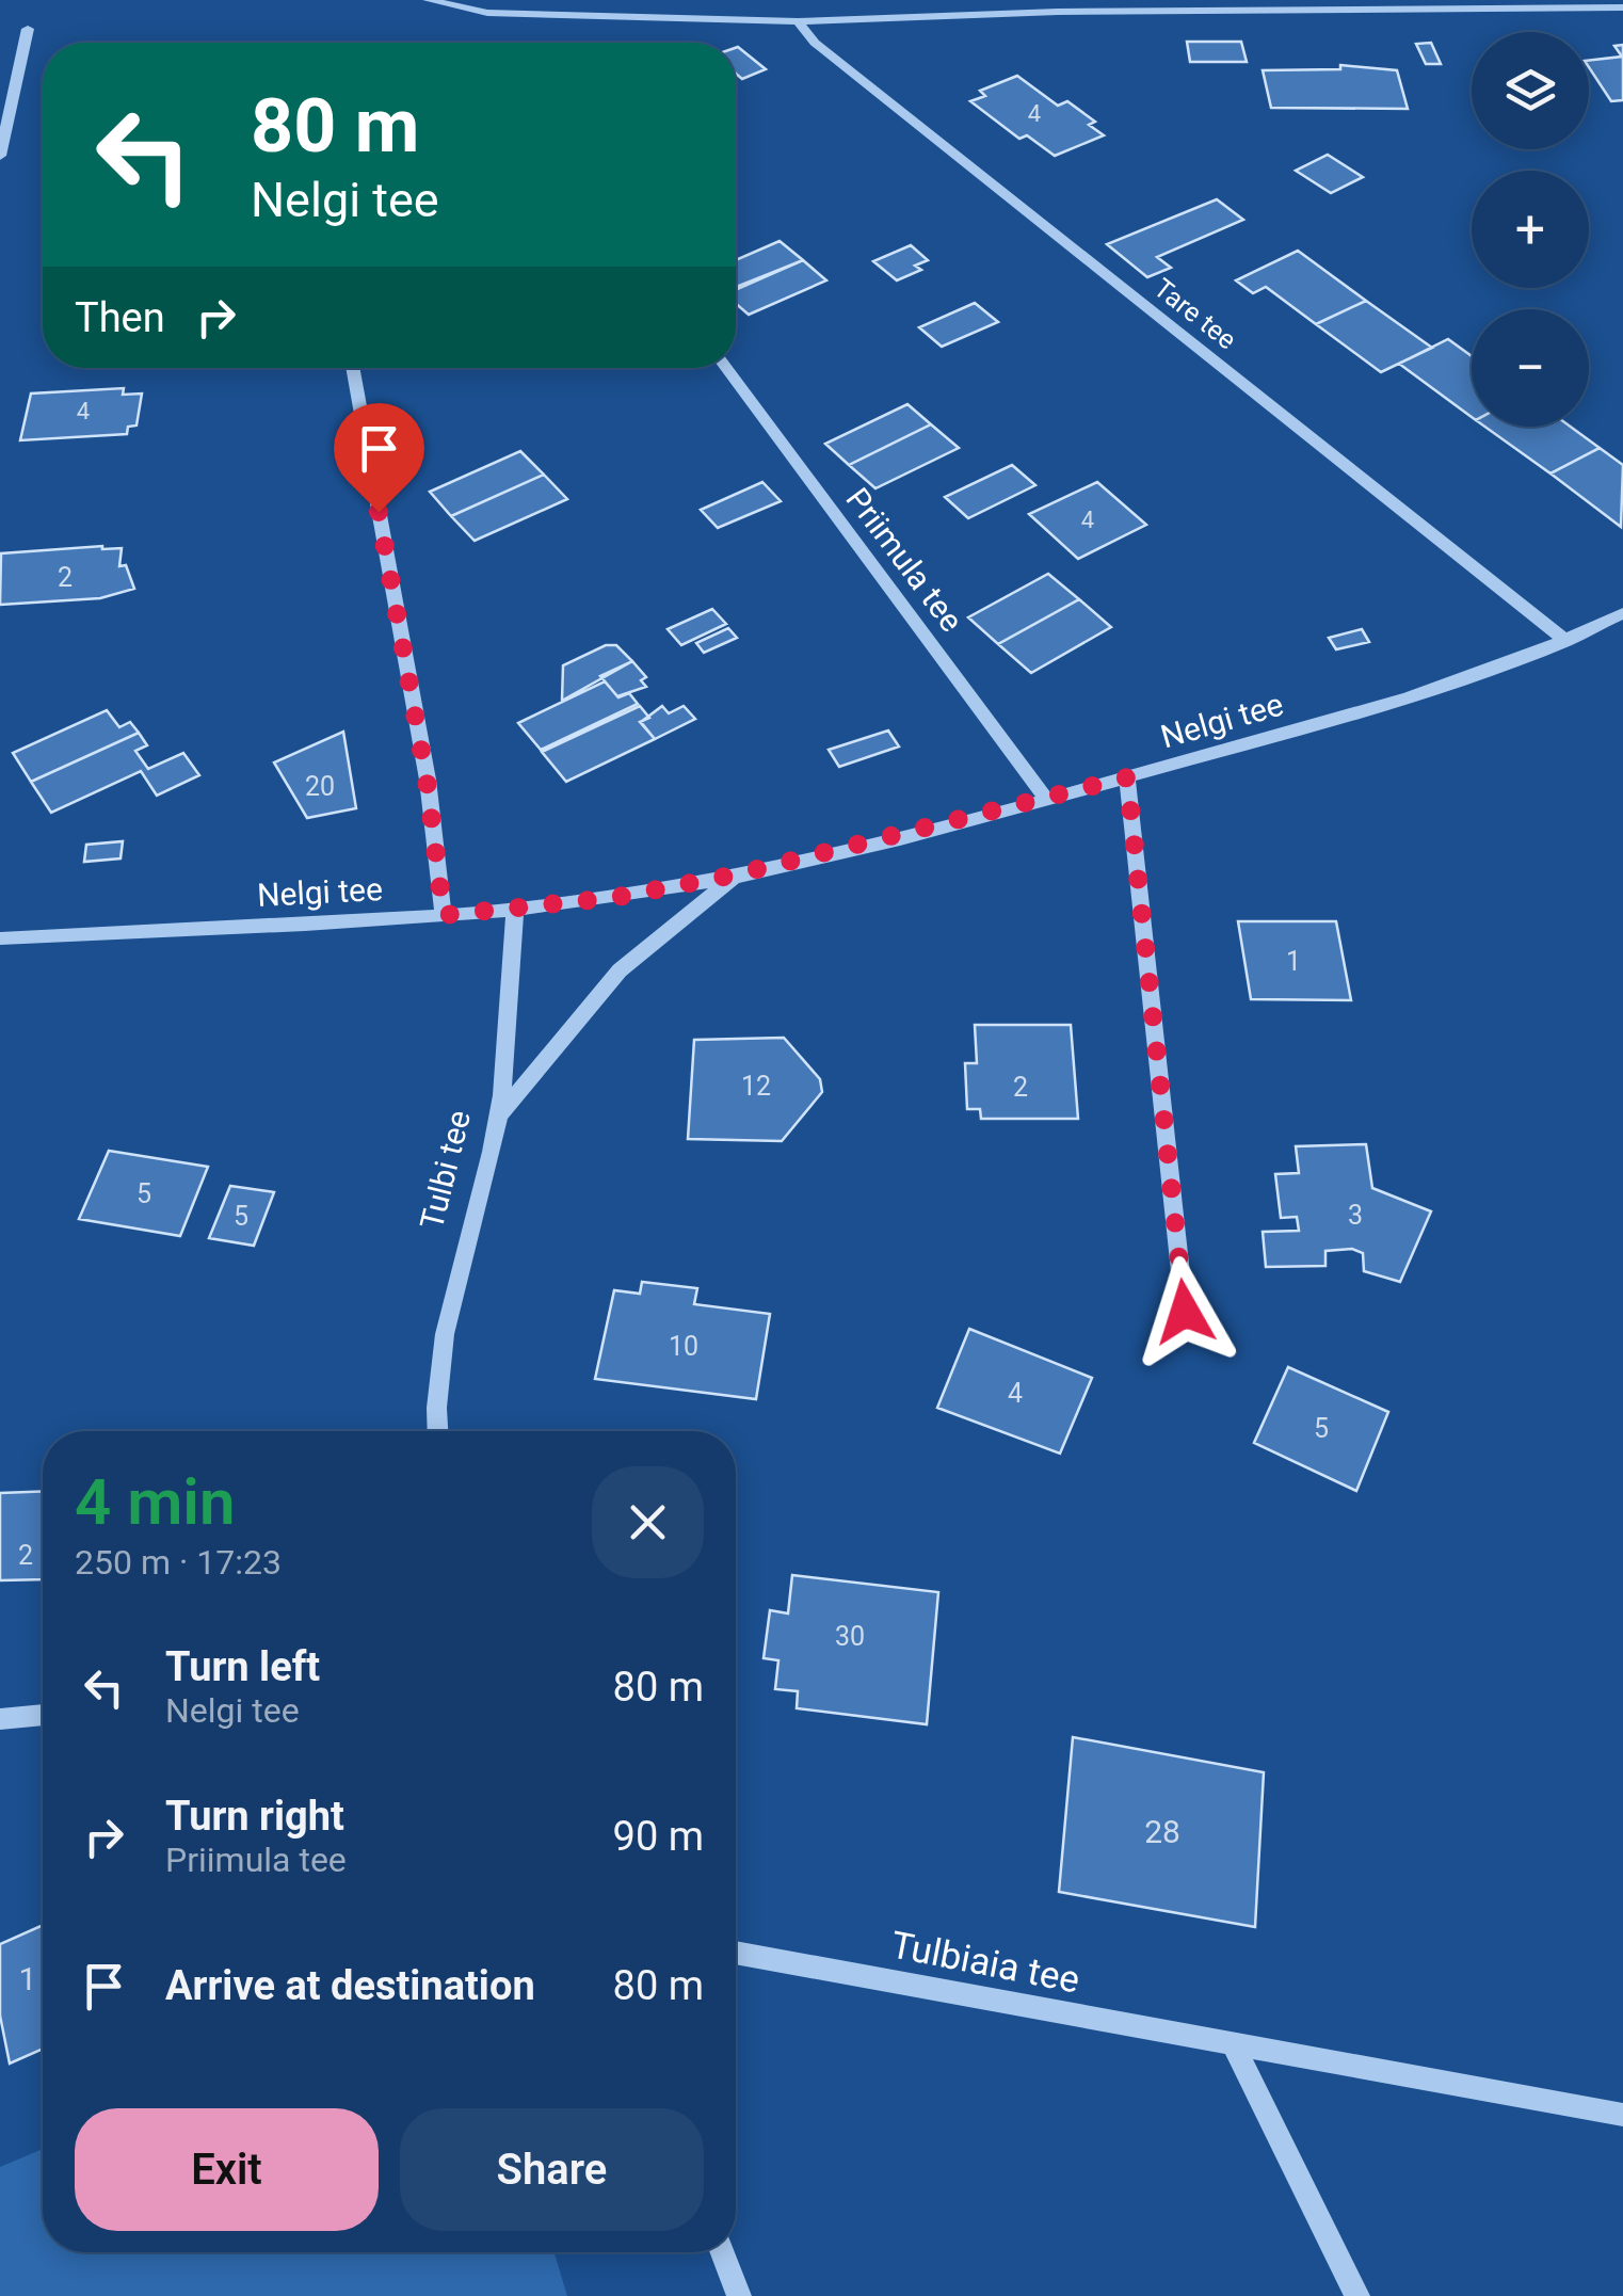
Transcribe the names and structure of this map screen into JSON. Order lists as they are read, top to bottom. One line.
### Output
{"streets":{"street":["Tare tee","Priimula tee","Nelgi tee","Tulbi tee","Tulbiaia tee"]},"crossings":[["Tare tee","Nelgi tee"],["Priimula tee","Nelgi tee"],["Nelgi tee","Tulbi tee"]],"house_numbers":["4","4","4","2","20","1","12","2","5","3","5","10","4","5","2","30","28","1"],"page":{"map_buttons":["+","−"],"turn":["80 m","Nelgi tee"],"then":"Then","heading":["4 min","250 m · 17:23"],"list":[{"name":"Turn left","note":"Nelgi tee","value":"80 m"},{"name":"Turn right","note":"Priimula tee","value":"90 m"},{"name":"Arrive at destination","value":"80 m"}],"buttons":["Exit","Share"]}}
